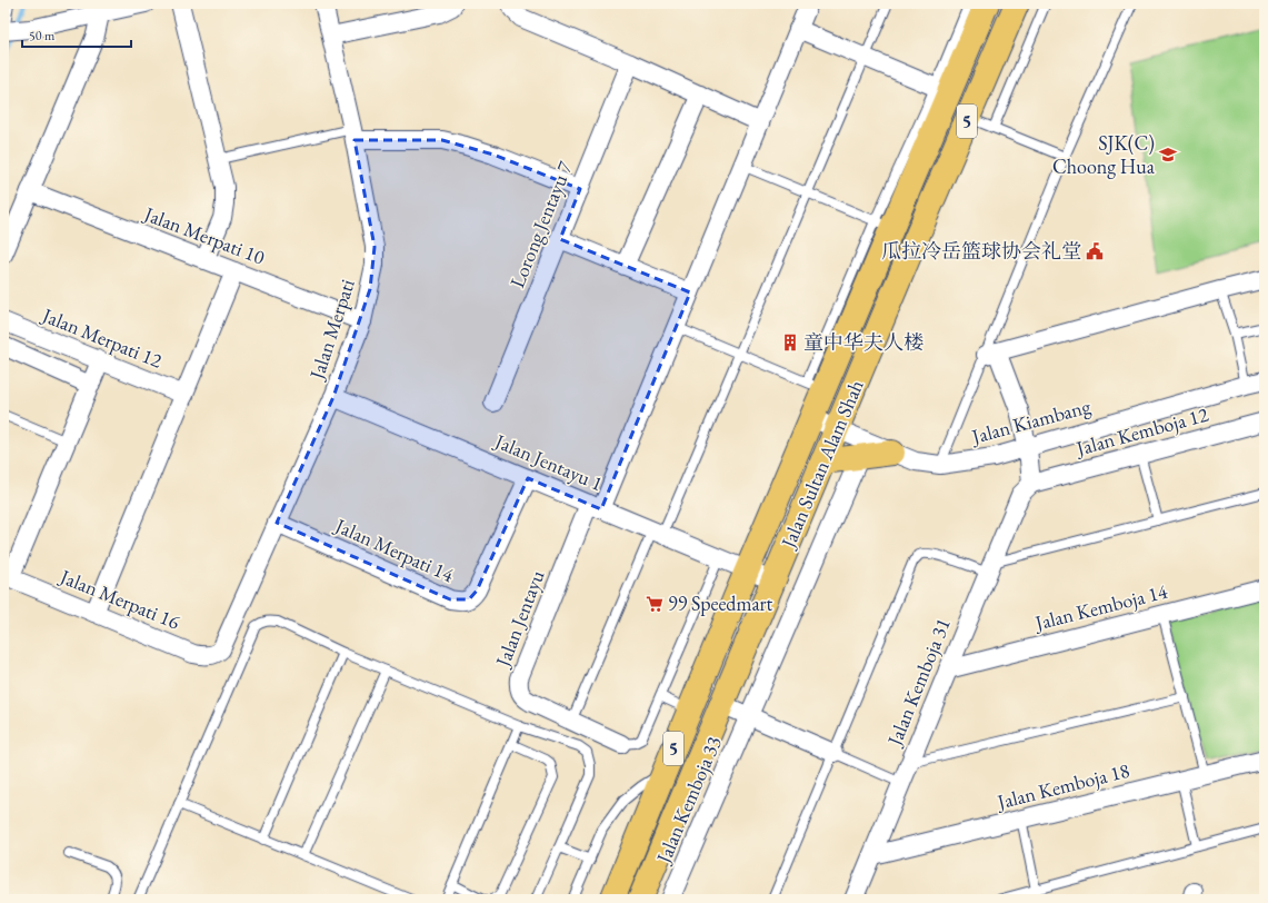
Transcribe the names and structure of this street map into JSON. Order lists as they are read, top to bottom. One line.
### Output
{"streets":{"highway":["5","Jalan Sultan Alam Shah"],"street":["Lorong Jentayu 7","Jalan Merpati 10","Jalan Merpati","Jalan Merpati 12","Jalan Kiambang","Jalan Kemboja 12","Jalan Jentayu 1","Jalan Merpati 14","Jalan Merpati 16","Jalan Kemboja 14","Jalan Jentayu","Jalan Kemboja 31","Jalan Kemboja 18","Jalan Kemboja 33"]},"crossings":[["Jalan Merpati 10","Jalan Merpati"],["Jalan Merpati","Jalan Jentayu 1"],["Jalan Merpati","Jalan Merpati 14"],["Jalan Merpati","Jalan Merpati 16"],["Jalan Kiambang","Jalan Sultan Alam Shah"],["Jalan Kemboja 12","Jalan Kemboja 31"],["Jalan Jentayu 1","Jalan Sultan Alam Shah"],["Jalan Jentayu 1","Jalan Merpati 14"],["Jalan Jentayu 1","Jalan Jentayu"],["Jalan Kemboja 14","Jalan Kemboja 31"],["Jalan Kemboja 31","Jalan Kemboja 18"]],"places":{"school or university":["SJK(C) Choong Hua"],"public building":["瓜拉冷岳篮球协会礼堂"],"building":["童中华夫人楼"],"supermarket":["99 Speedmart"]},"scale_bar":"50 m"}
